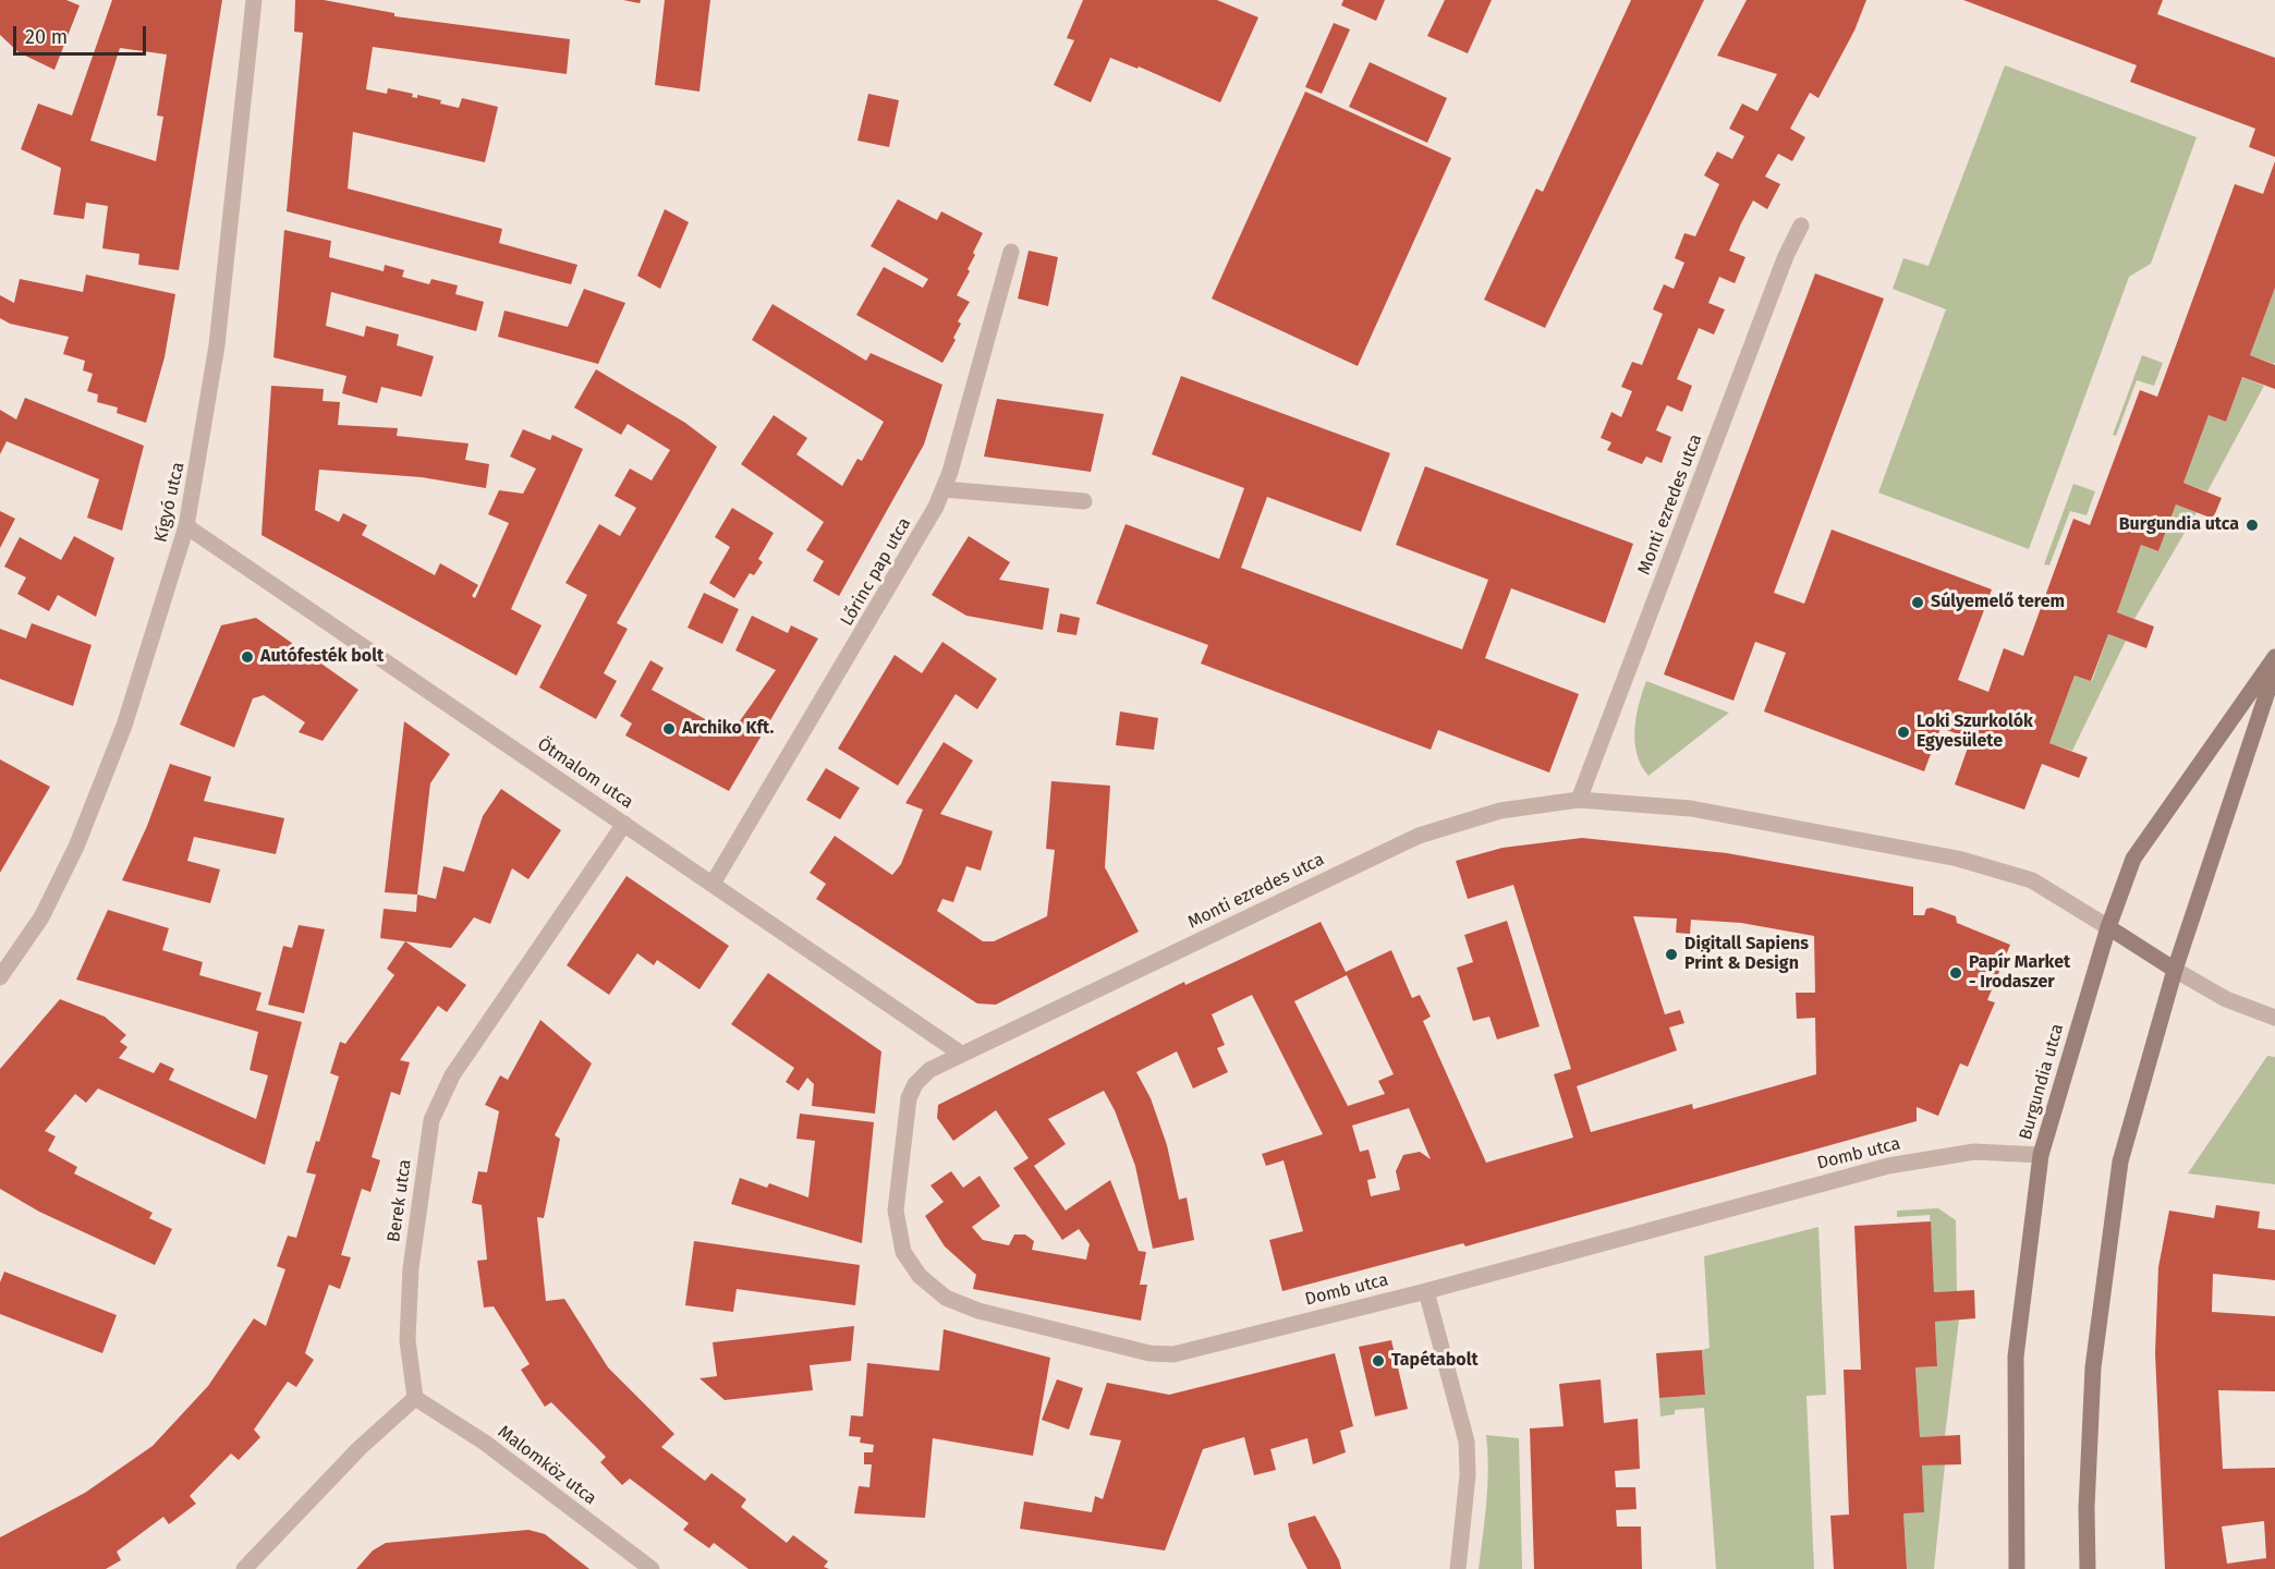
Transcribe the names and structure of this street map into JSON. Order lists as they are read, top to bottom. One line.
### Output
{"streets":{"street":["Kígyó utca","Monti ezredes utca","Lőrinc pap utca","Ötmalom utca","Burgundia utca","Domb utca","Berek utca","Malomköz utca"]},"crossings":[["Kígyó utca","Ötmalom utca"],["Monti ezredes utca","Ötmalom utca"],["Monti ezredes utca","Burgundia utca"],["Monti ezredes utca","Domb utca"],["Lőrinc pap utca","Ötmalom utca"],["Ötmalom utca","Domb utca"],["Ötmalom utca","Berek utca"],["Burgundia utca","Domb utca"],["Berek utca","Malomköz utca"]],"places":["Burgundia utca","Súlyemelő terem","Autófesték bolt","Archiko Kft.","Loki Szurkolók Egyesülete","Digitall Sapiens Print & Design","Papír Market - Irodaszer","Tapétabolt"],"scale_bar":"20 m"}
